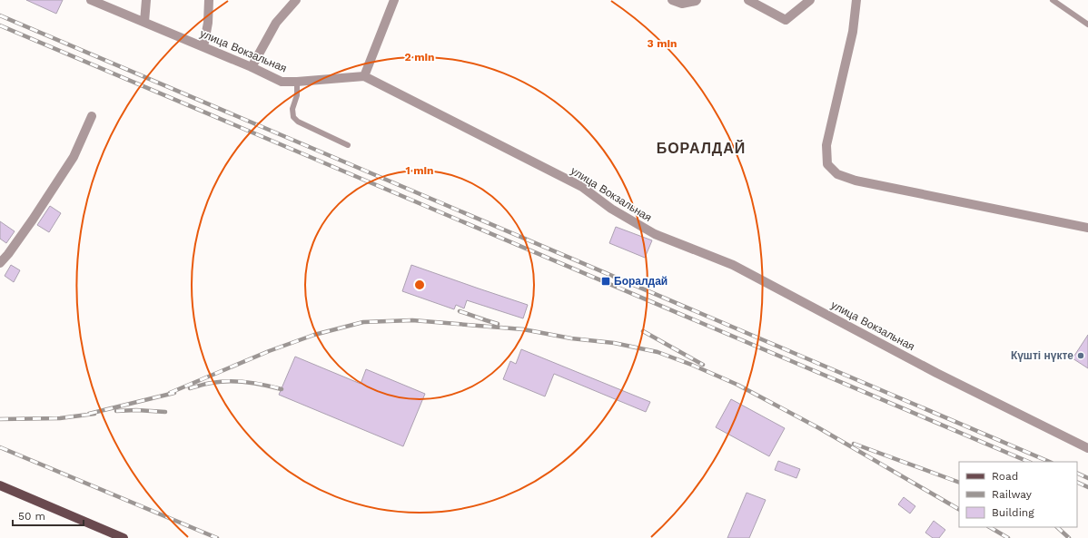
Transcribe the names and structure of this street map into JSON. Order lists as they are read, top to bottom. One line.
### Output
{"streets":{"street":["улица Вокзальная"]},"districts":["БОРАЛДАЙ"],"places":{"transit":["Боралдай"],"other":["Күшті нүкте"]},"legend":["Road","Railway","Building"],"scale_bar":"50 m","rings":["3 min","2 min","1 min"]}
